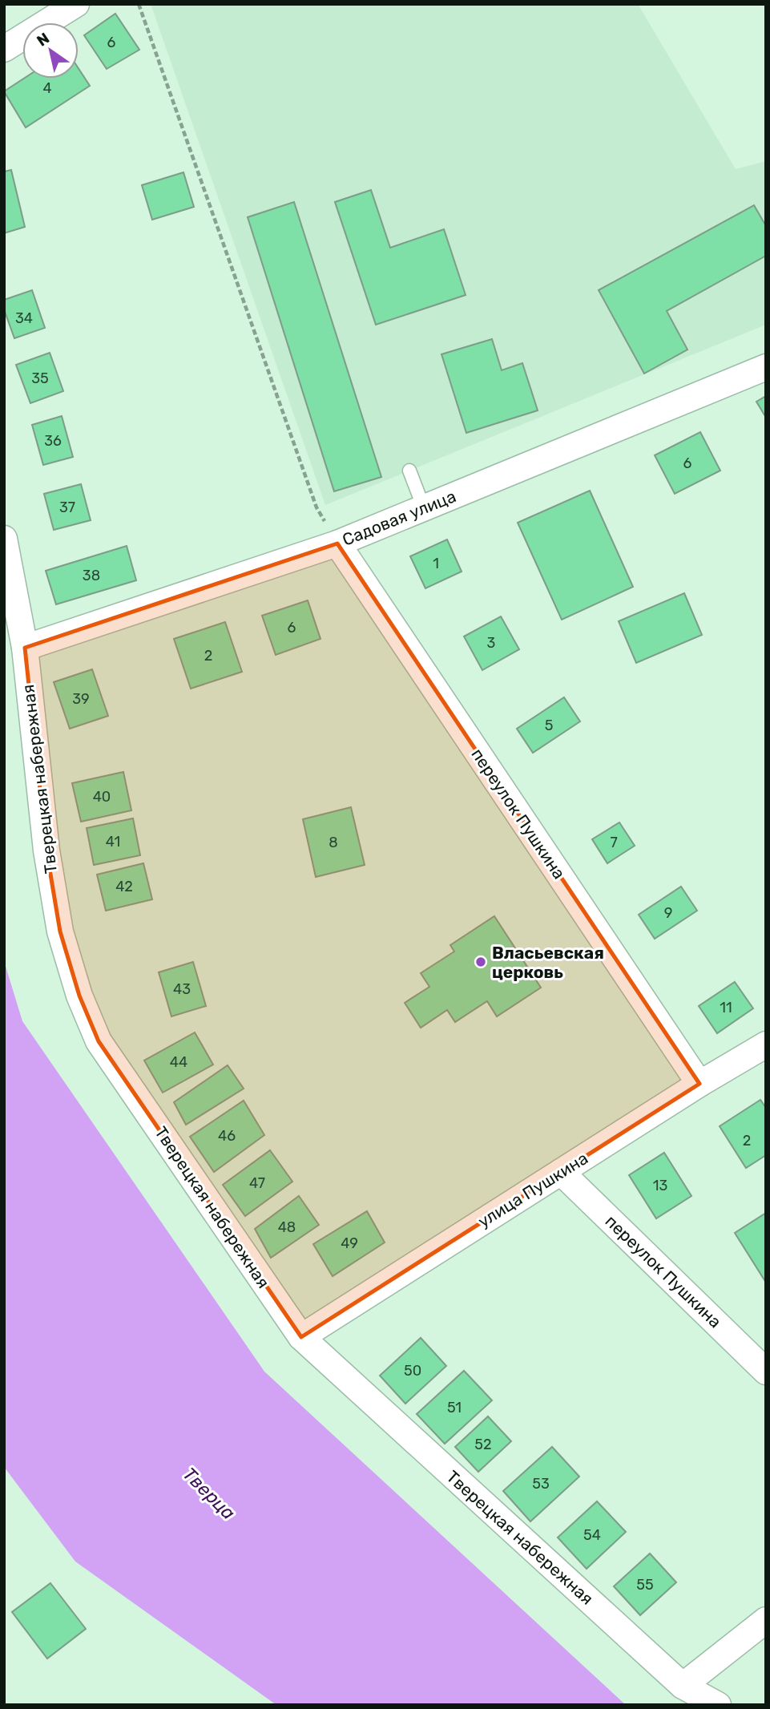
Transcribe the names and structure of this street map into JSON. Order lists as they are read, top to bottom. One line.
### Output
{"streets":{"street":["Садовая улица","Тверецкая набережная","переулок Пушкина","улица Пушкина"]},"crossings":[["Садовая улица","Тверецкая набережная"],["Садовая улица","переулок Пушкина"],["Тверецкая набережная","улица Пушкина"],["переулок Пушкина","улица Пушкина"]],"water":["Тверца"],"places":["Власьевская церковь"],"house_numbers":["6","4","34","35","36","6","37","1","38","6","3","2","39","5","40","41","8","7","42","9","43","11","44","46","2","47","13","48","49","50","51","52","53","54","55"],"north":"top left"}
